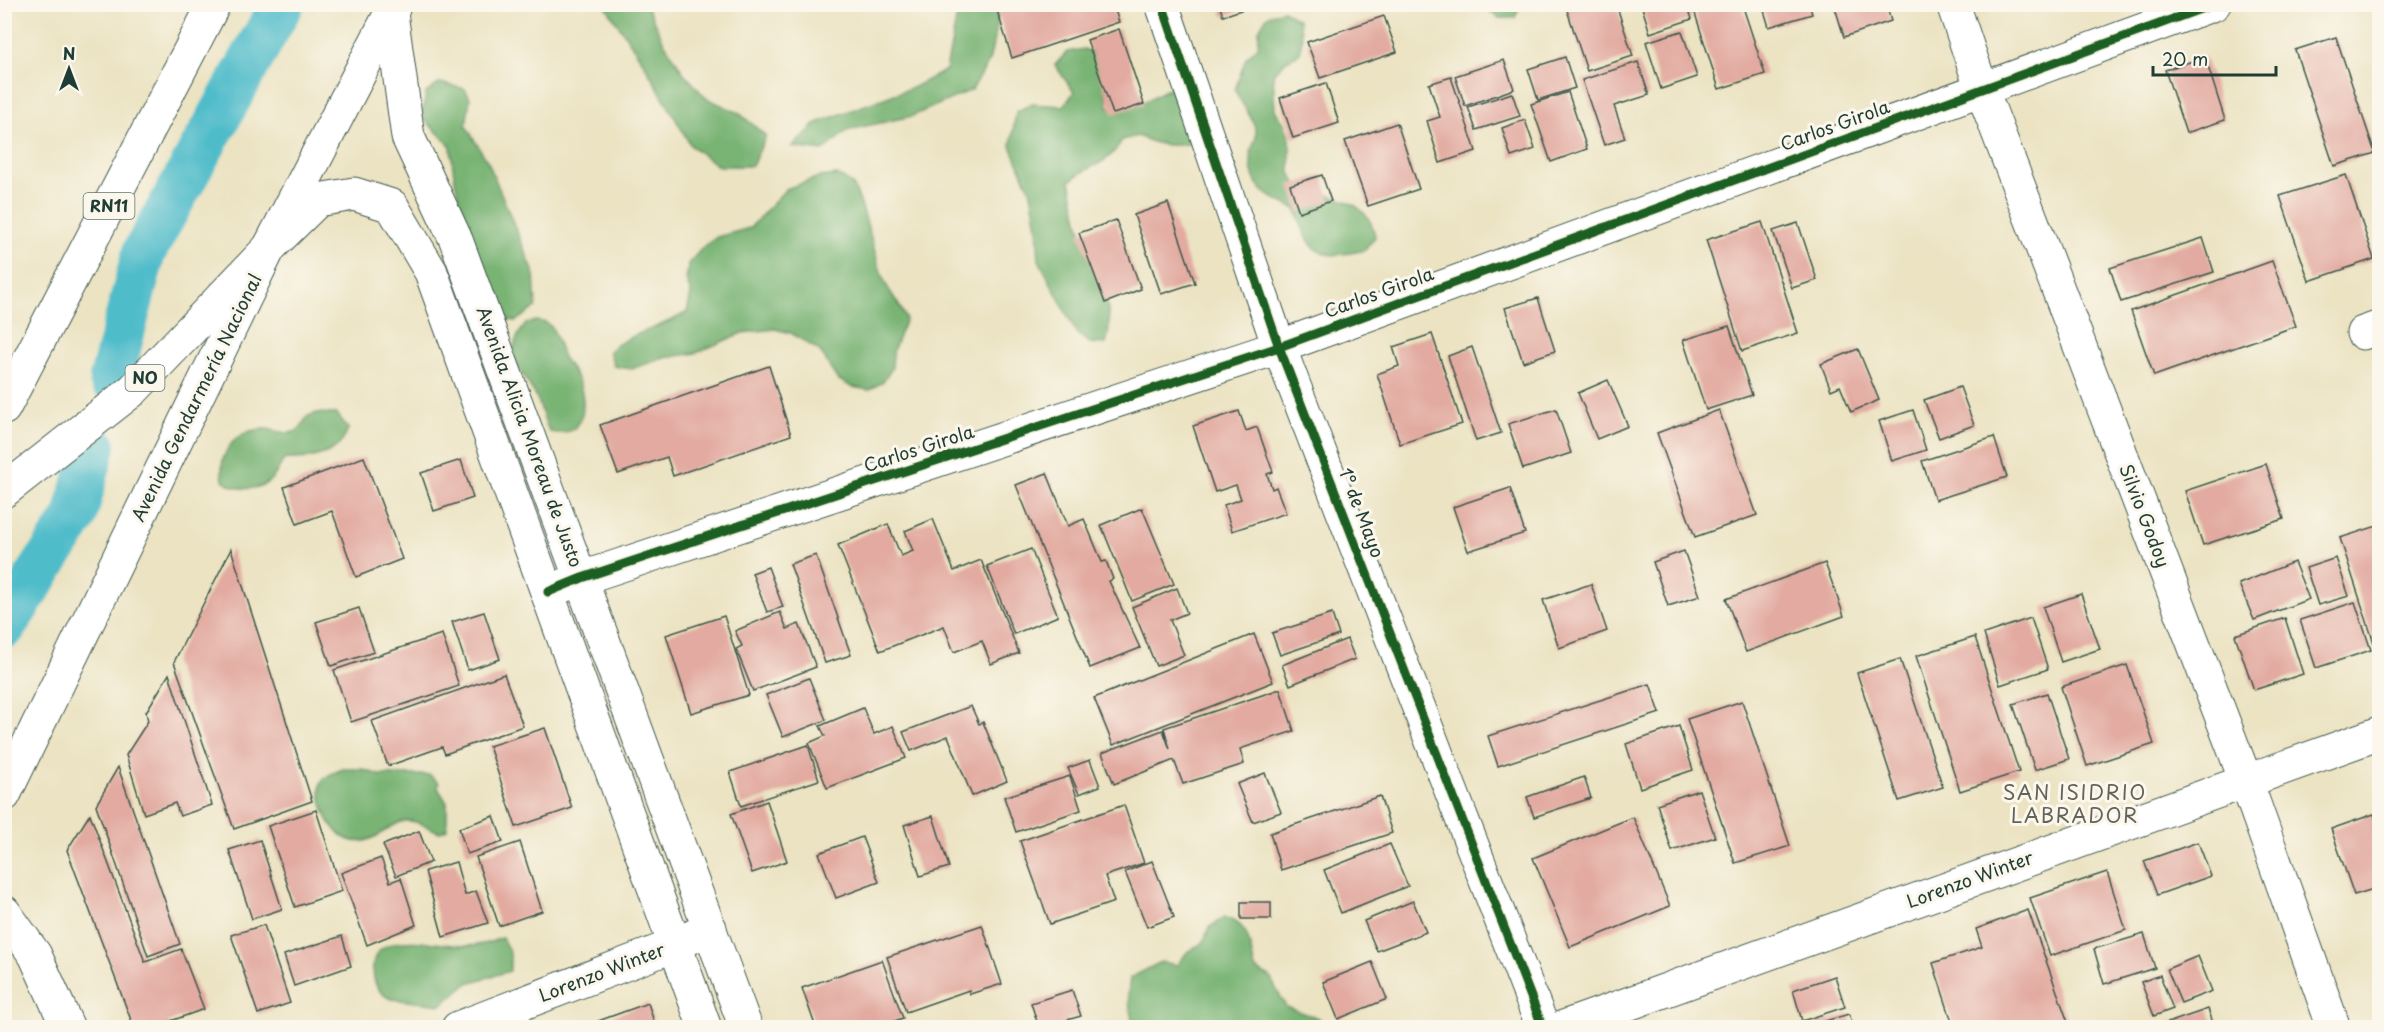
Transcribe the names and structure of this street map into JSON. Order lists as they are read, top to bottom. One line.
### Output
{"streets":{"main road":["Carlos Girola","RN11","NO","Avenida Gendarmería Nacional","Avenida Alicia Moreau de Justo","1° de Mayo","Silvio Godoy","Lorenzo Winter"]},"crossings":[["Carlos Girola","Avenida Alicia Moreau de Justo"],["Carlos Girola","1° de Mayo"],["Carlos Girola","Silvio Godoy"],["NO","Avenida Gendarmería Nacional"],["NO","Avenida Alicia Moreau de Justo"],["Avenida Gendarmería Nacional","Avenida Alicia Moreau de Justo"],["Avenida Alicia Moreau de Justo","Lorenzo Winter"],["Silvio Godoy","Lorenzo Winter"]],"districts":["SAN ISIDRIO LABRADOR"],"scale_bar":"20 m","north":"top"}
